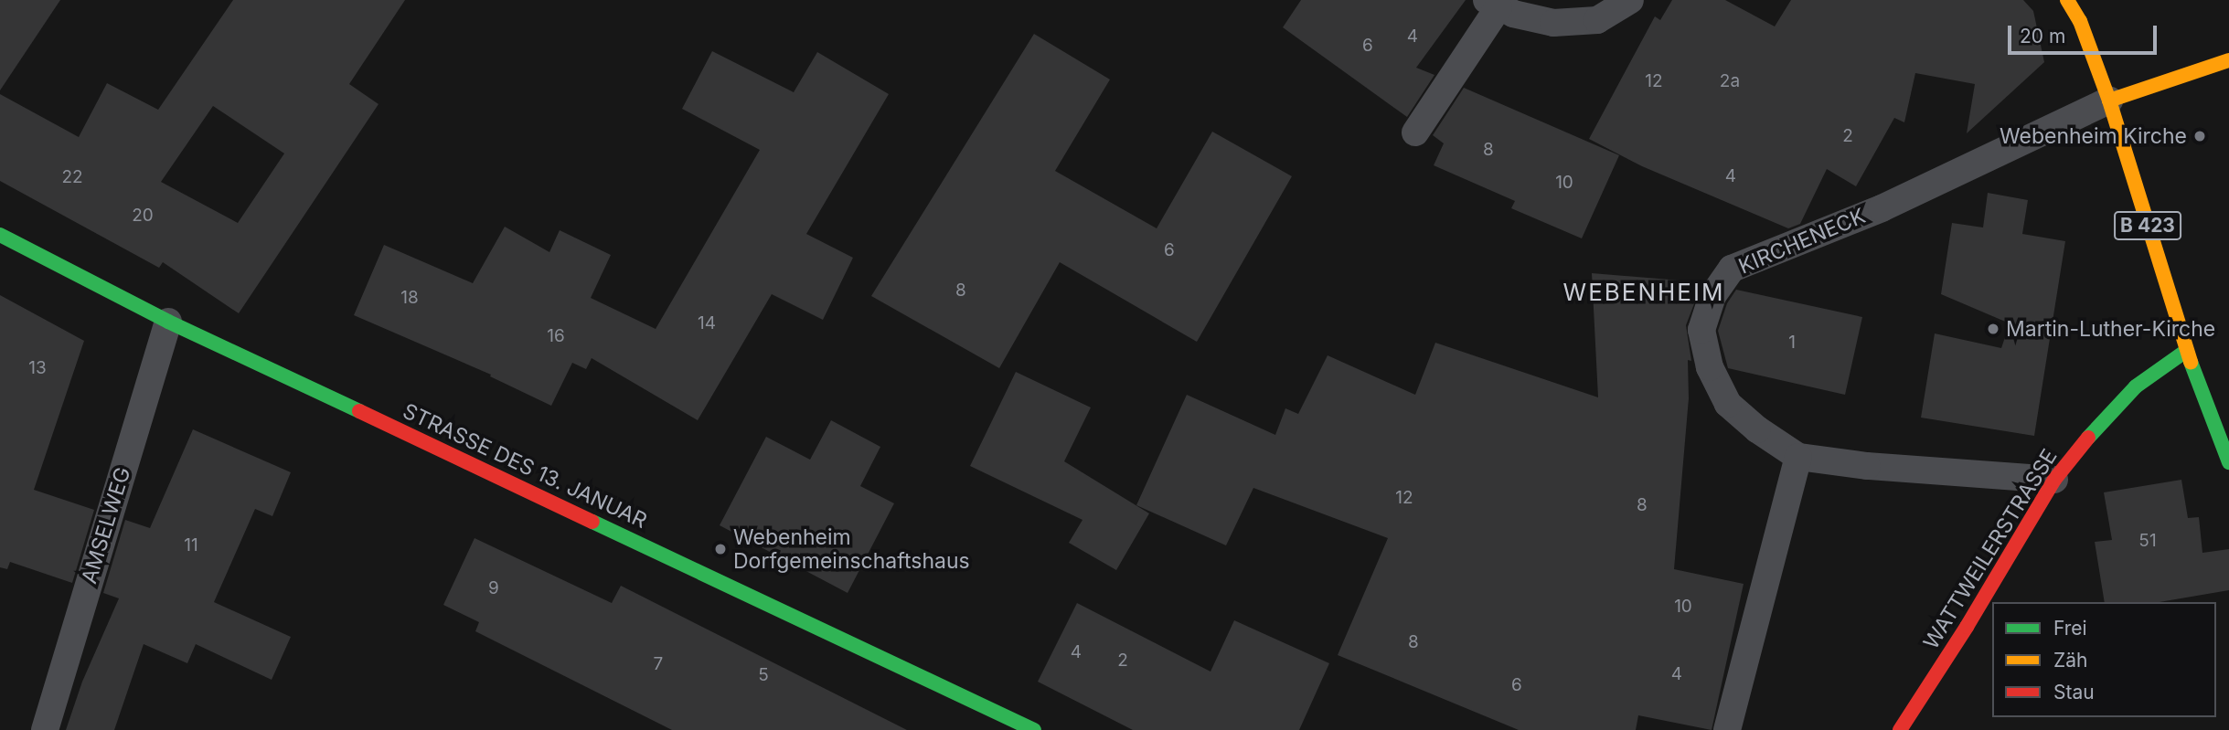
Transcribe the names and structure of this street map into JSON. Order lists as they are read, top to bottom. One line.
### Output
{"streets":{"street":["B 423","STRASSE DES 13. JANUAR","WATTWEILERSTRASSE"],"lane":["KIRCHENECK","AMSELWEG"]},"crossings":[["B 423","KIRCHENECK"],["B 423","WATTWEILERSTRASSE"],["KIRCHENECK","WATTWEILERSTRASSE"],["STRASSE DES 13. JANUAR","AMSELWEG"]],"districts":["WEBENHEIM"],"places":["Webenheim Kirche","Martin-Luther-Kirche","Webenheim Dorfgemeinschaftshaus"],"house_numbers":["4","6","12","2a","2","8","4","22","10","20","6","8","18","14","16","1","13","12","8","51","11","9","10","8","4","2","7","4","5","6"],"legend":["Frei","Zäh","Stau"],"scale_bar":"20 m"}
